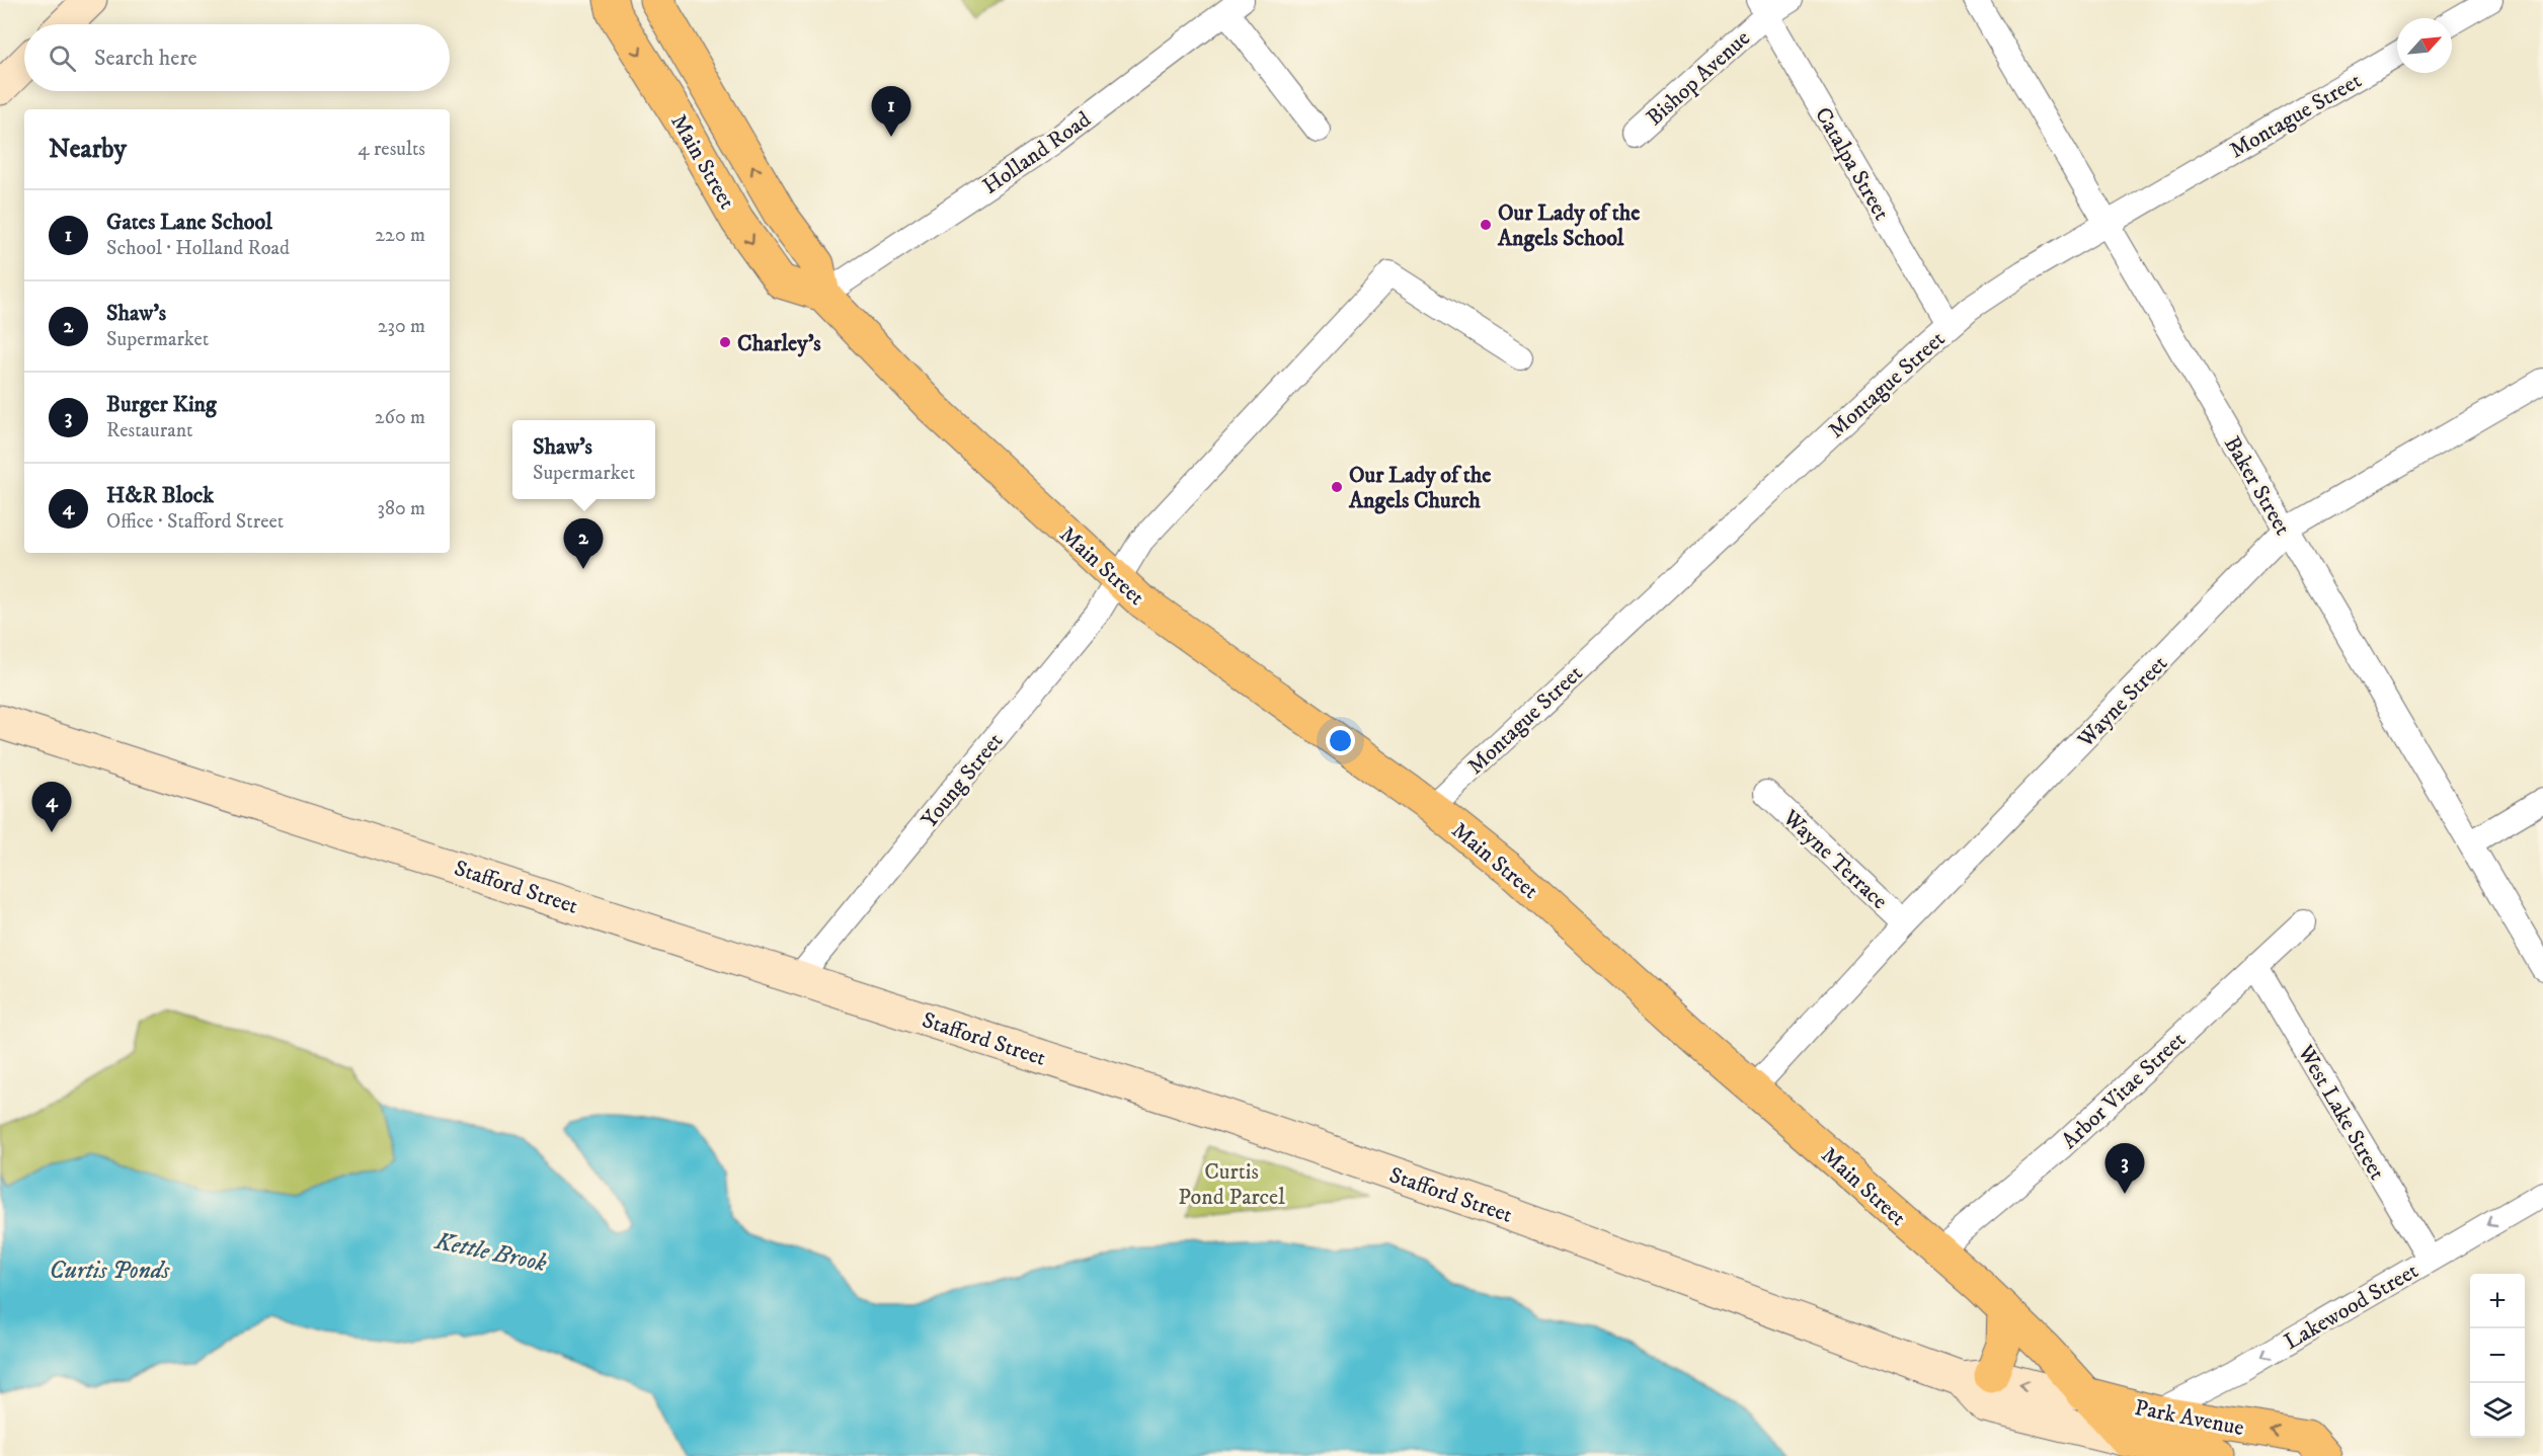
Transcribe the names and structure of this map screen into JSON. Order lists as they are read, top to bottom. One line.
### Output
{"streets":{"main road":["Main Street","Stafford Street","Park Avenue"],"street":["Bishop Avenue","Montague Street","Holland Road","Catalpa Street","Baker Street","Wayne Street","Young Street","Wayne Terrace","Arbor Vitae Street","West Lake Street","Lakewood Street"]},"crossings":[["Bishop Avenue","Catalpa Street"],["Montague Street","Main Street"],["Montague Street","Catalpa Street"],["Montague Street","Baker Street"],["Holland Road","Main Street"],["Main Street","Wayne Street"],["Main Street","Young Street"],["Main Street","Stafford Street"],["Main Street","Arbor Vitae Street"],["Main Street","Park Avenue"],["Baker Street","Wayne Street"],["Wayne Street","Wayne Terrace"],["Young Street","Stafford Street"],["Stafford Street","Park Avenue"],["Arbor Vitae Street","West Lake Street"],["West Lake Street","Lakewood Street"],["Lakewood Street","Park Avenue"]],"one_way":["Lakewood Street"],"water":["Kettle Brook","Curtis Ponds"],"parks":["Curtis Pond Parcel"],"places":["Our Lady of the Angels School","Charley's","Our Lady of the Angels Church"],"north":"top right","page":{"search":"Search here","pins":["1","2","4","3"],"heading":["Nearby","4 results"],"list":[{"mark":"1","name":"Gates Lane School","note":"School · Holland Road","value":"220 m"},{"mark":"2","name":"Shaw's","note":"Supermarket","value":"230 m"},{"mark":"3","name":"Burger King","note":"Restaurant","value":"260 m"},{"mark":"4","name":"H&R Block","note":"Office · Stafford Street","value":"380 m"}],"popup":["Shaw's","Supermarket"],"map_buttons":["+","−"]}}
